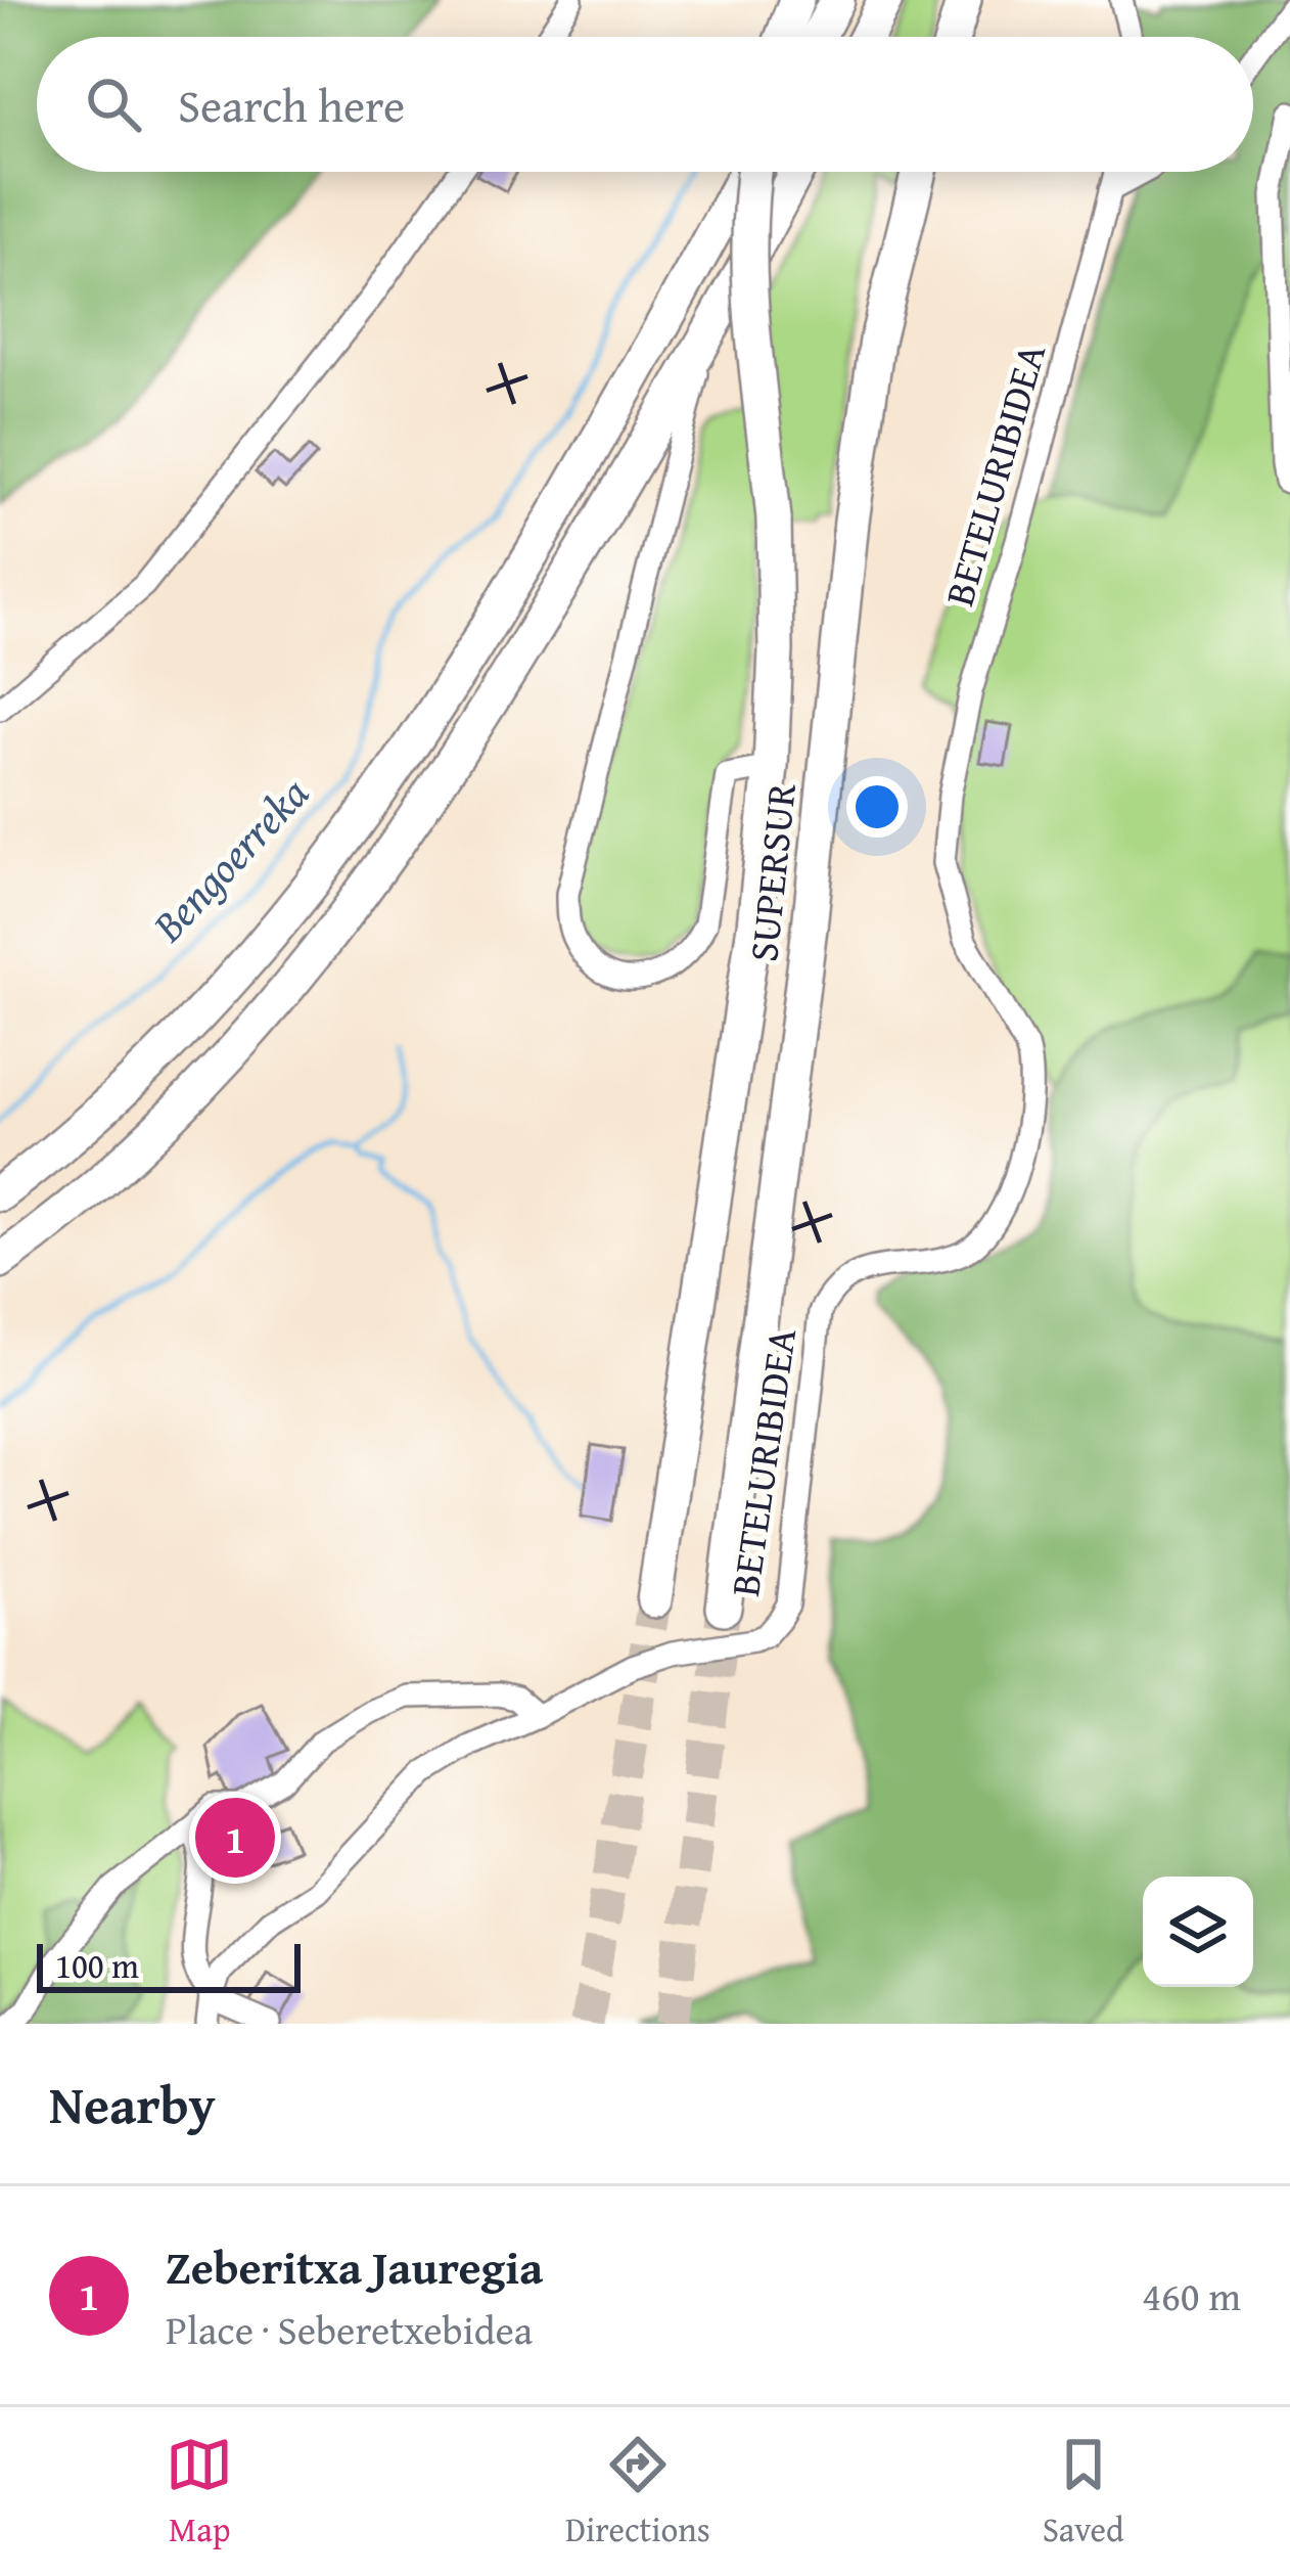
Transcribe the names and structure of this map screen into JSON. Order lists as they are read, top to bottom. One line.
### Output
{"streets":{"highway":["SUPERSUR"],"street":["BETELURIBIDEA"]},"water":["Bengoerreka"],"scale_bar":"100 m","page":{"search":"Search here","pins":"1","scale":"100 m","heading":"Nearby","list":[{"mark":"1","name":"Zeberitxa Jauregia","note":"Place · Seberetxebidea","value":"460 m"}],"nav":["Map","Directions","Saved"]}}
